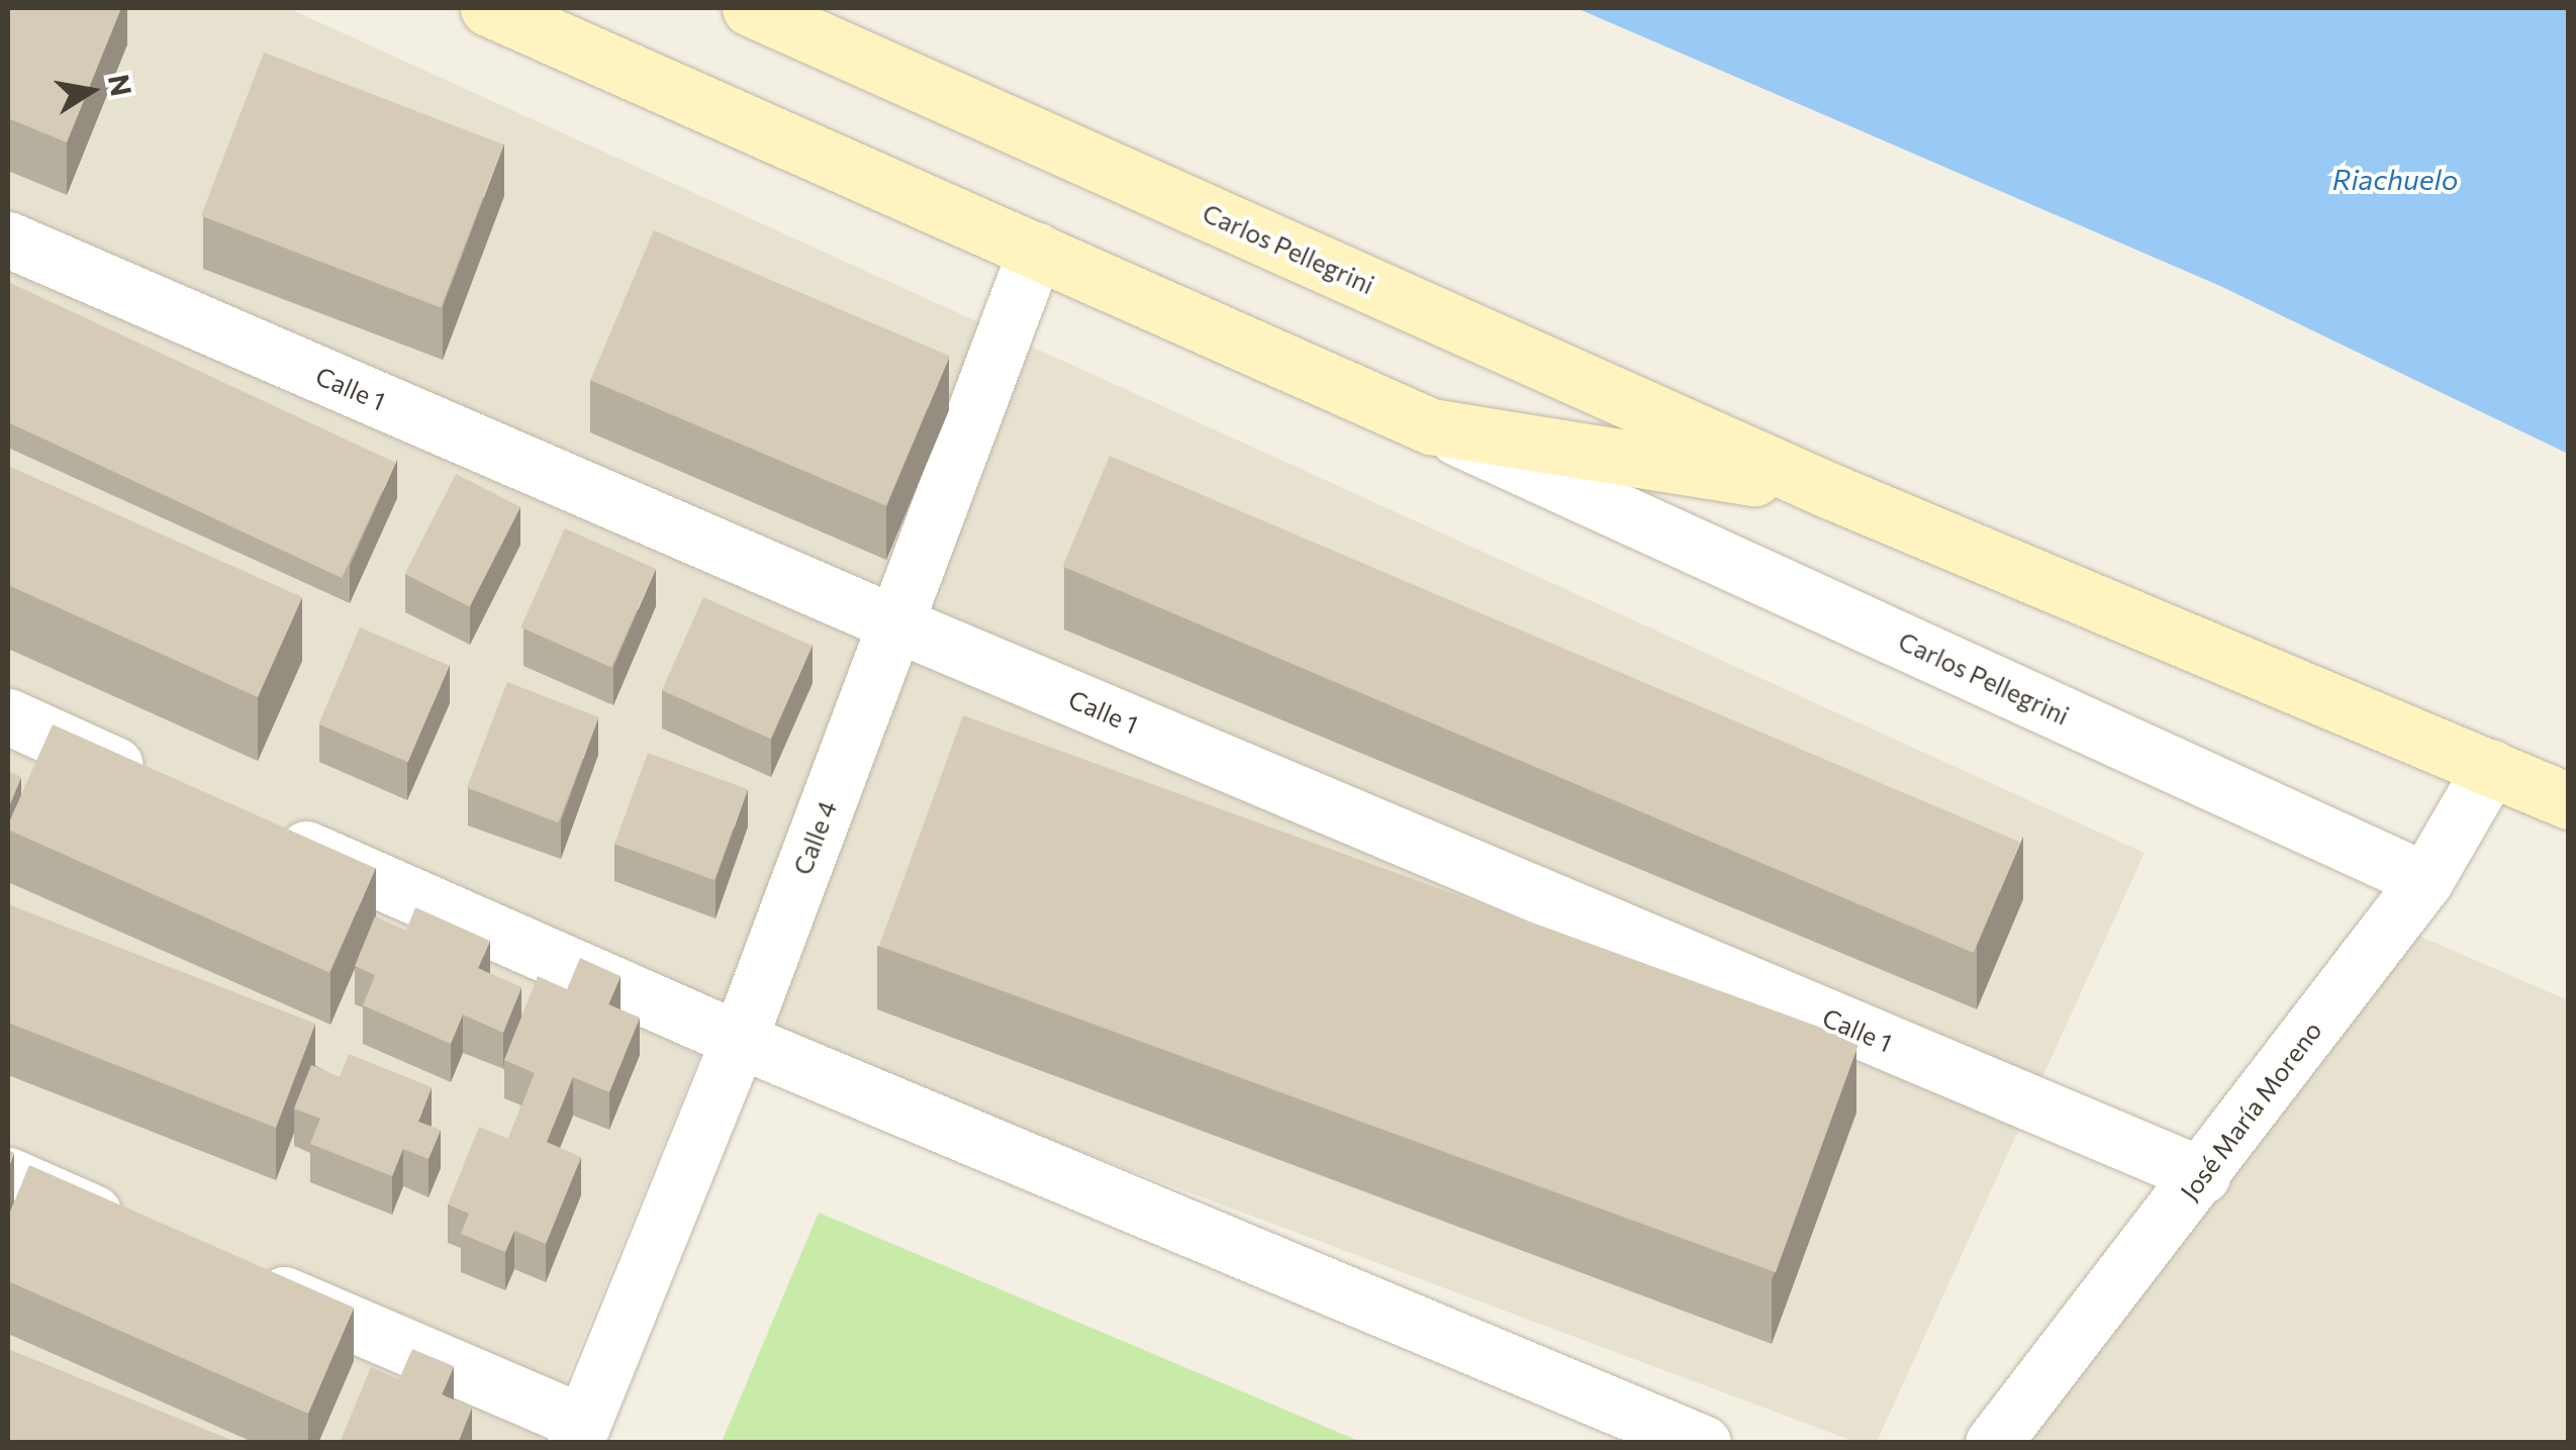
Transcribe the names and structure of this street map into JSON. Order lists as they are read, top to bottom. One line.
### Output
{"streets":{"main road":["Carlos Pellegrini"],"street":["Calle 1","Calle 4","José María Moreno"]},"crossings":[["Carlos Pellegrini","Calle 4"],["Carlos Pellegrini","José María Moreno"],["Calle 1","Calle 4"],["Calle 1","José María Moreno"]],"water":["Riachuelo"],"north":"right"}
